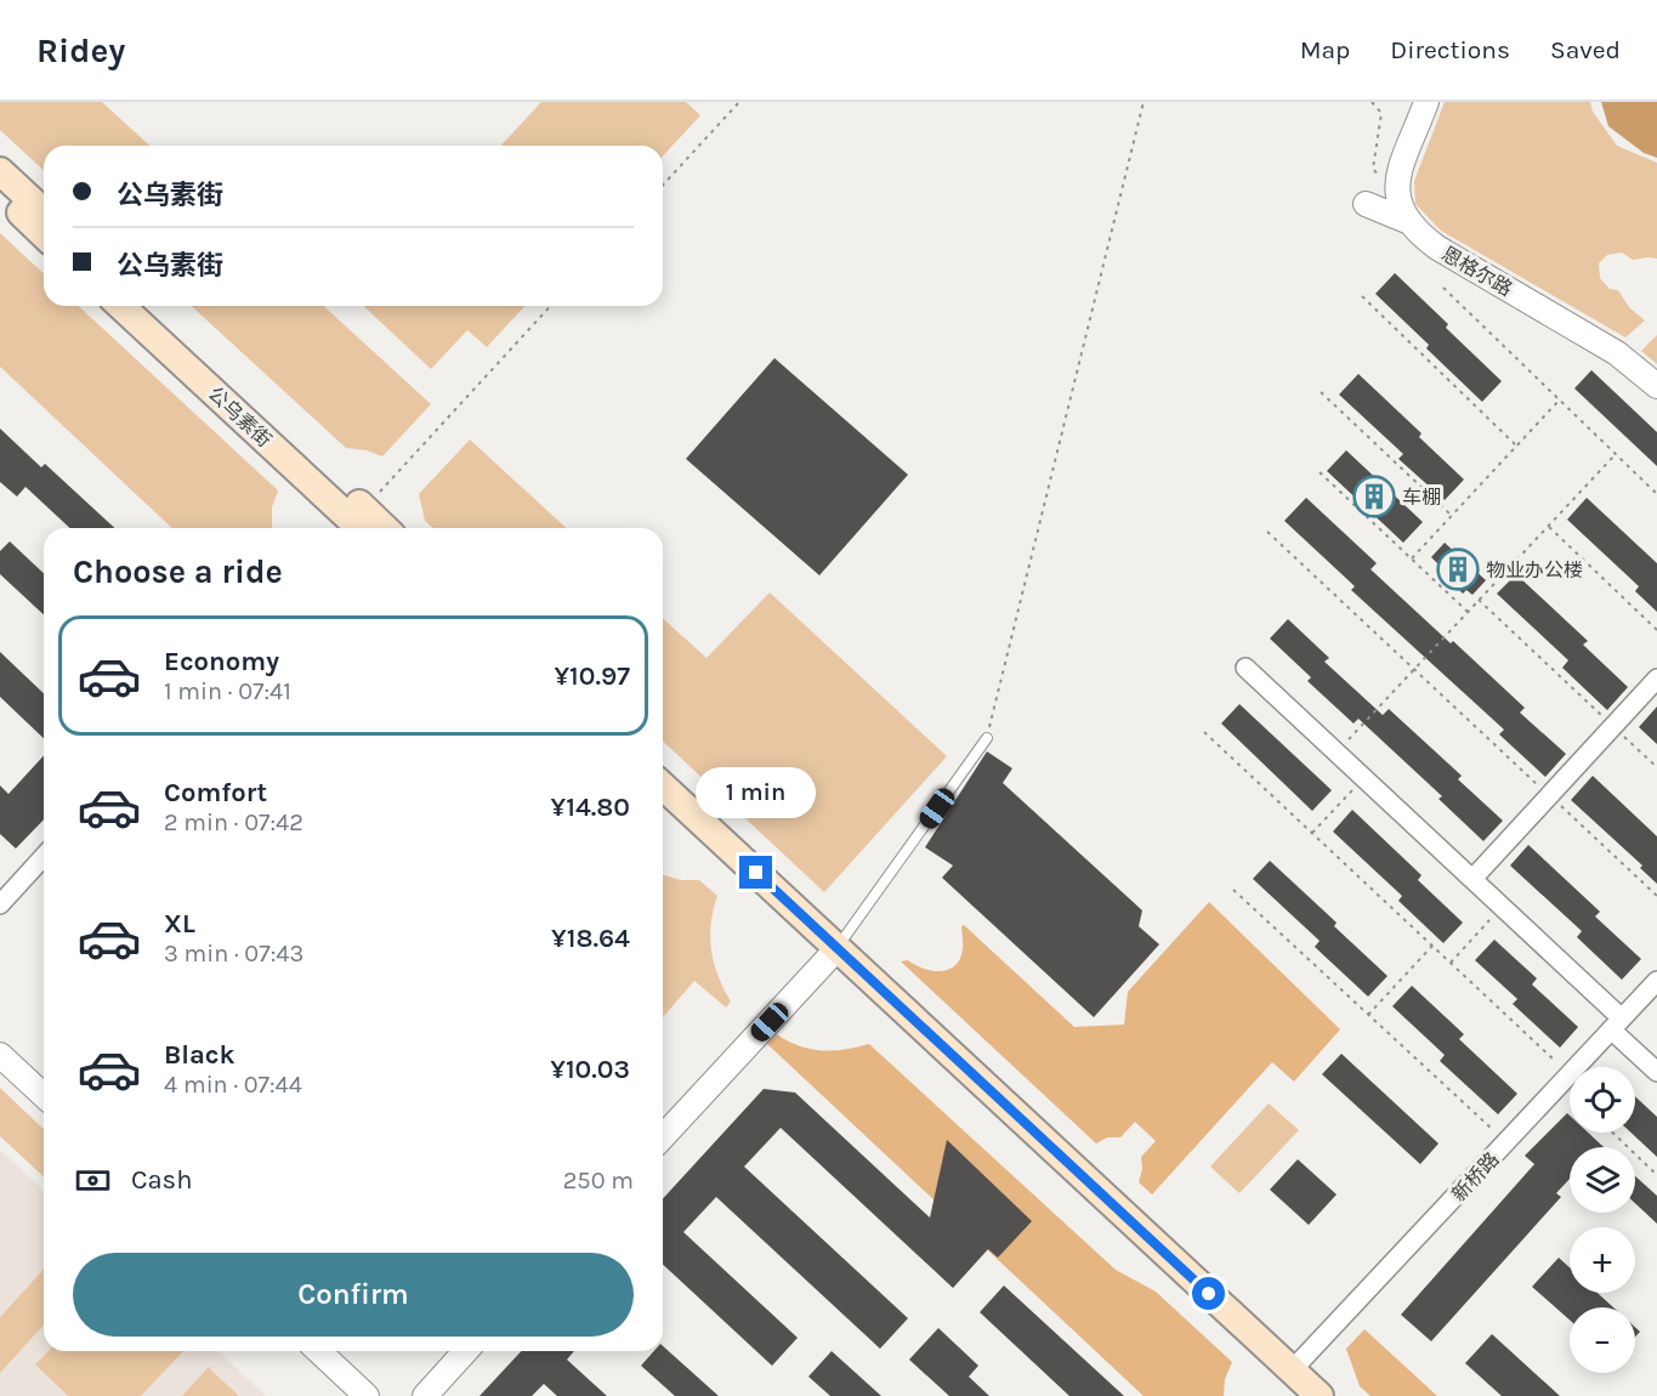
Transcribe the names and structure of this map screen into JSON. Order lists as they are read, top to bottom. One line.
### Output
{"streets":{"main road":["公乌素街"],"street":["恩格尔路","新桥路"]},"places":{"building":["车棚","物业办公楼"]},"page":{"header":"Ridey","nav":["Map","Directions","Saved"],"banner":["公乌素街","公乌素街"],"heading":"Choose a ride","list":[{"name":"Economy","note":"1 min · 07:41","value":"¥10.97"},{"name":"Comfort","note":"2 min · 07:42","value":"¥14.80"},{"name":"XL","note":"3 min · 07:43","value":"¥18.64"},{"name":"Black","note":"4 min · 07:44","value":"¥10.03"}],"bubble":"1 min","map_buttons":["+","−"],"pay":["Cash","250 m"],"buttons":"Confirm"}}
